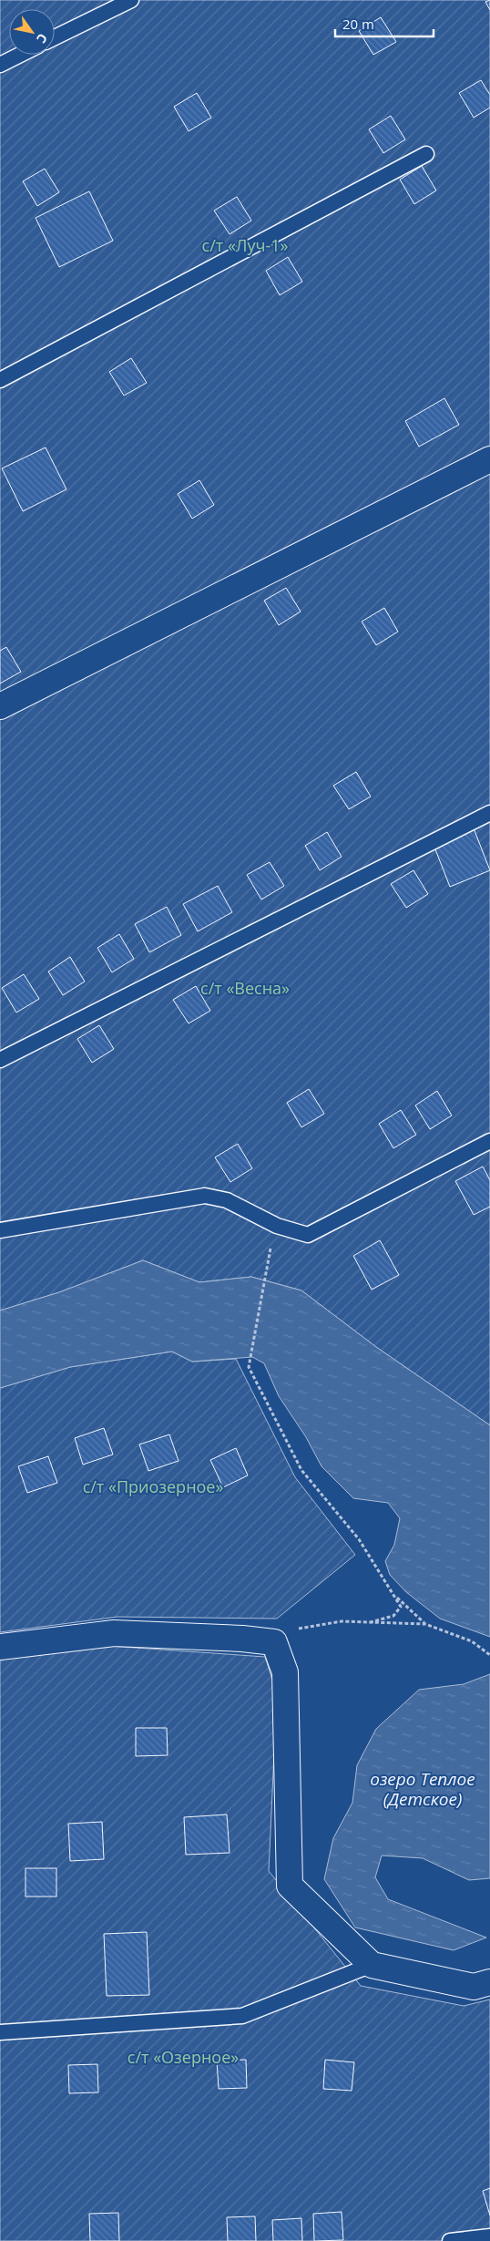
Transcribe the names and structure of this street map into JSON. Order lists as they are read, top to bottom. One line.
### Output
{"water":["озеро Теплое (Детское)"],"parks":["с/т «Луч-1»","с/т «Весна»","с/т «Приозерное»","с/т «Озерное»"],"scale_bar":"20 m","north":"bottom right"}
